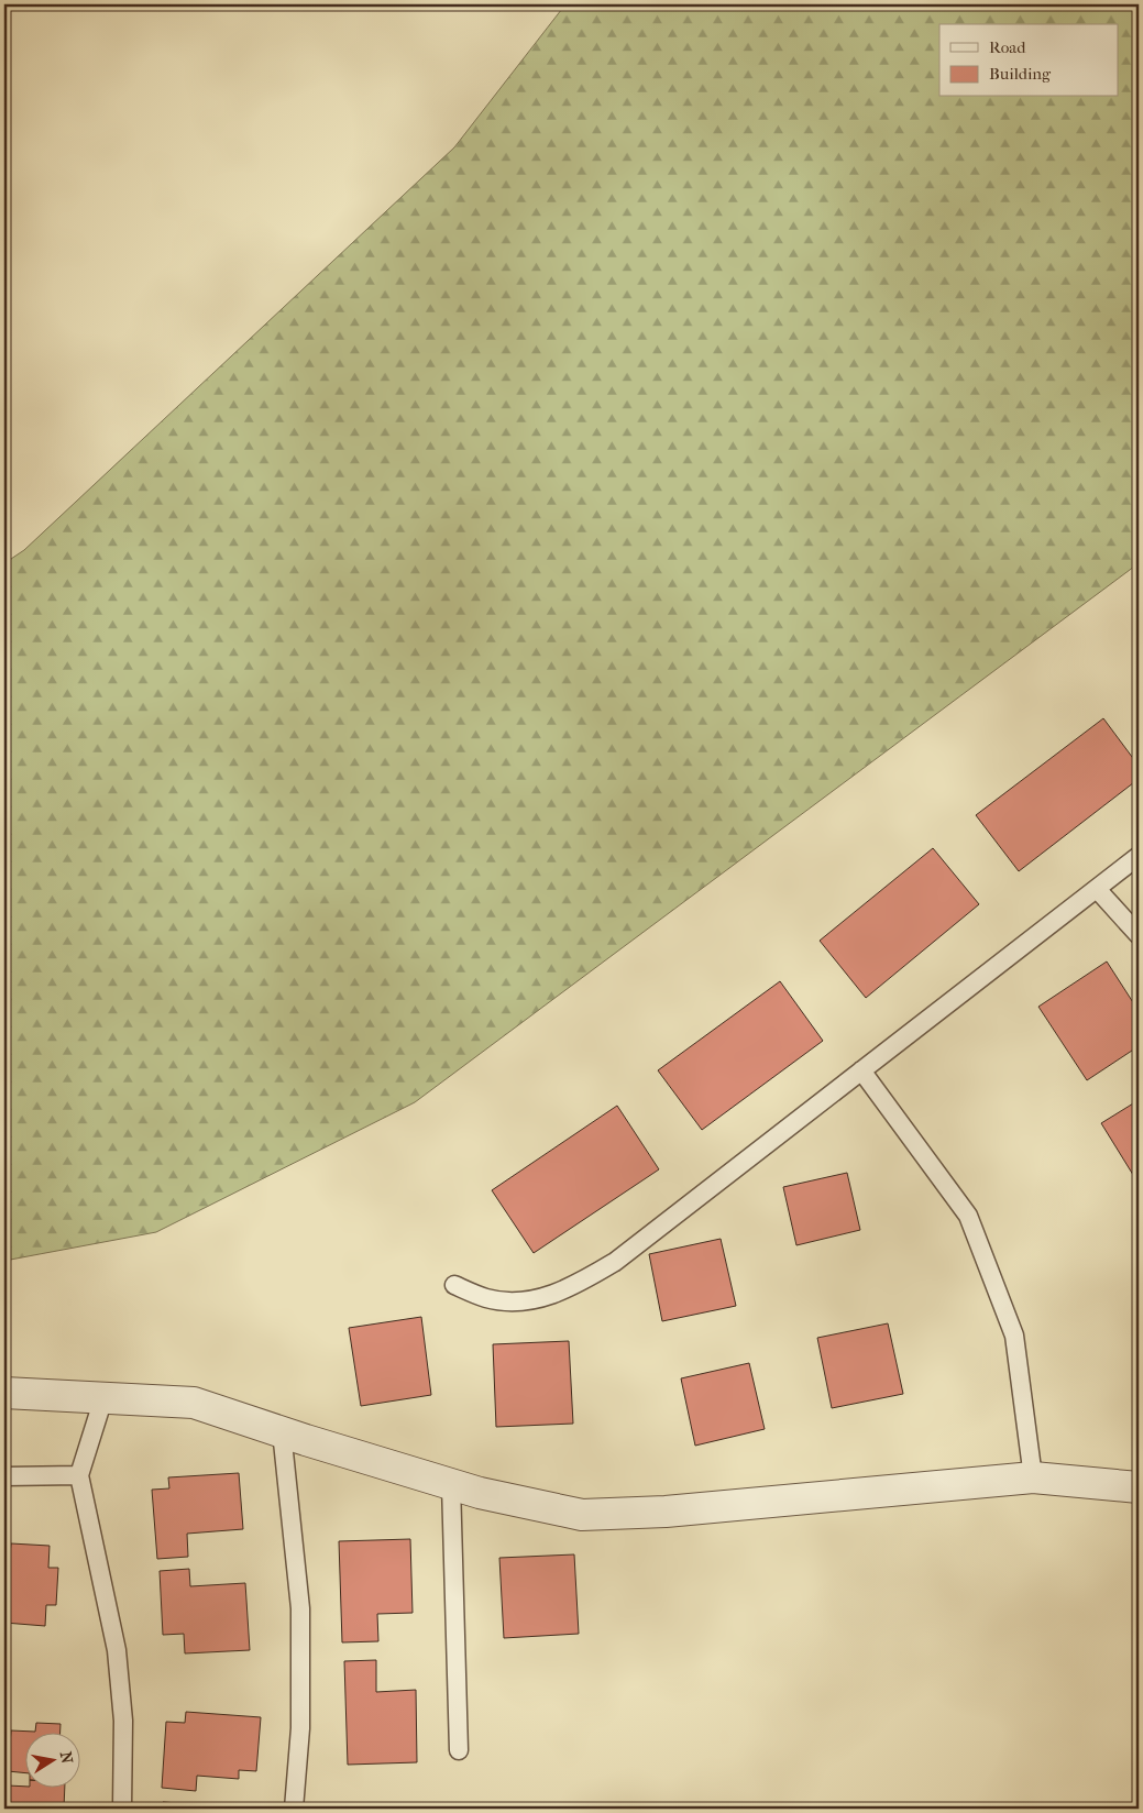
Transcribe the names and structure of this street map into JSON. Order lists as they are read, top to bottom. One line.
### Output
{"legend":["Road","Building"],"north":"right"}
